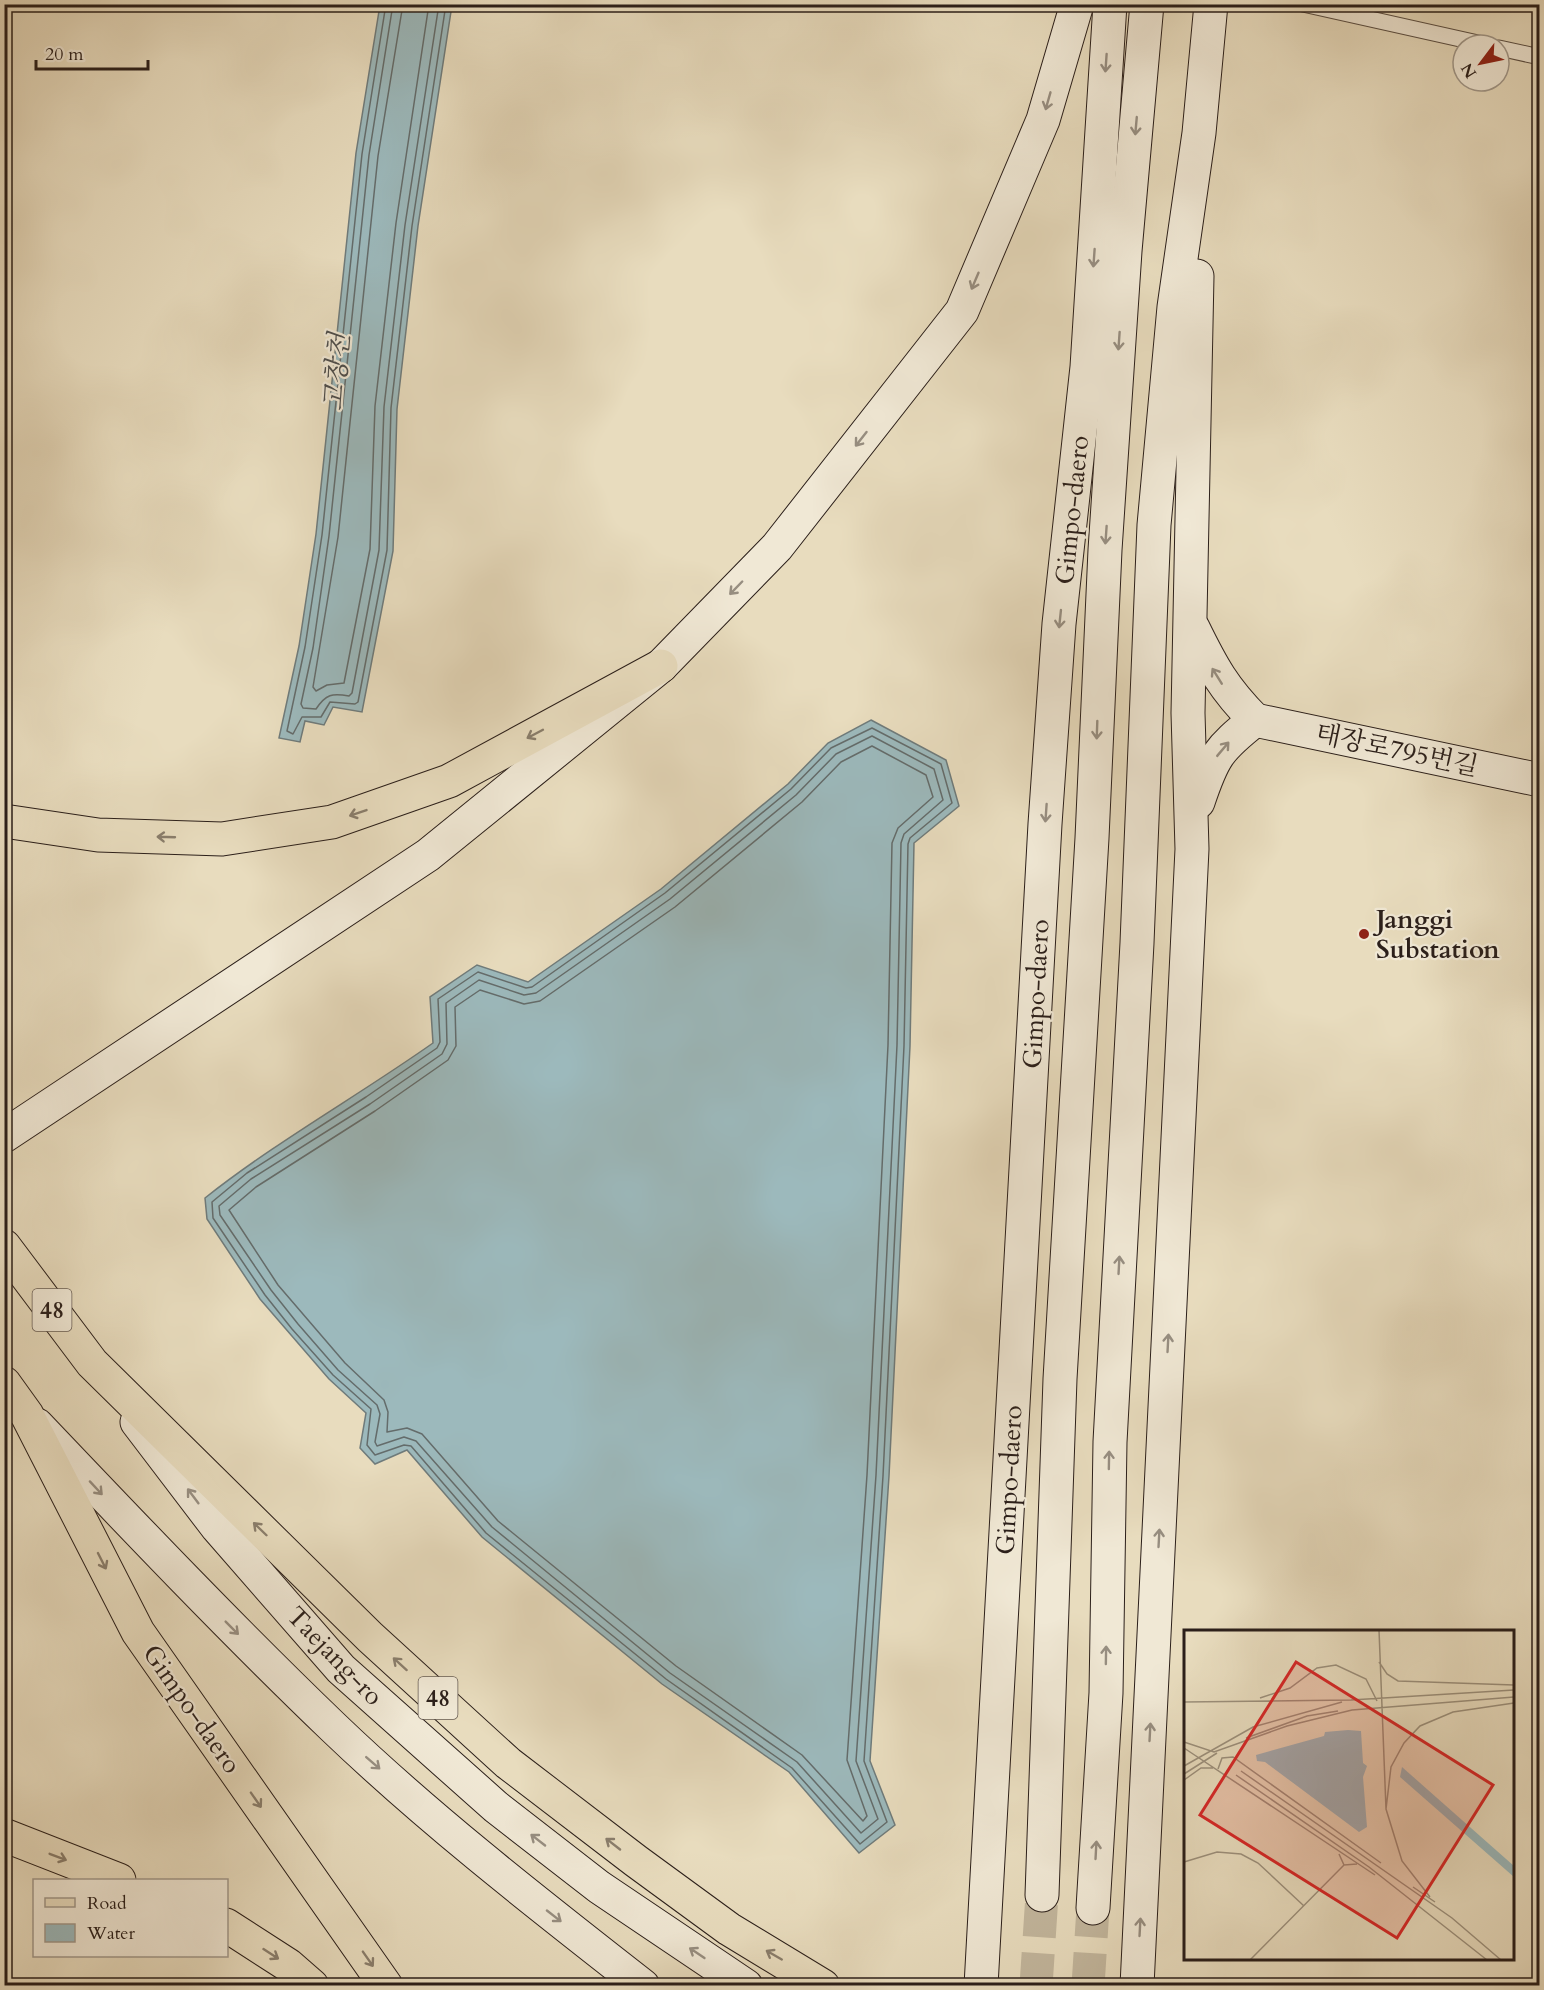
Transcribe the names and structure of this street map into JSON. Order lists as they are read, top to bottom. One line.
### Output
{"streets":{"main road":["Gimpo-daero","태장로795번길","48","Taejang-ro"]},"crossings":[["Gimpo-daero","Taejang-ro"],["48","Taejang-ro"]],"water":["고창천"],"places":["Janggi Substation"],"legend":["Road","Water"],"scale_bar":"20 m","north":"bottom left"}
